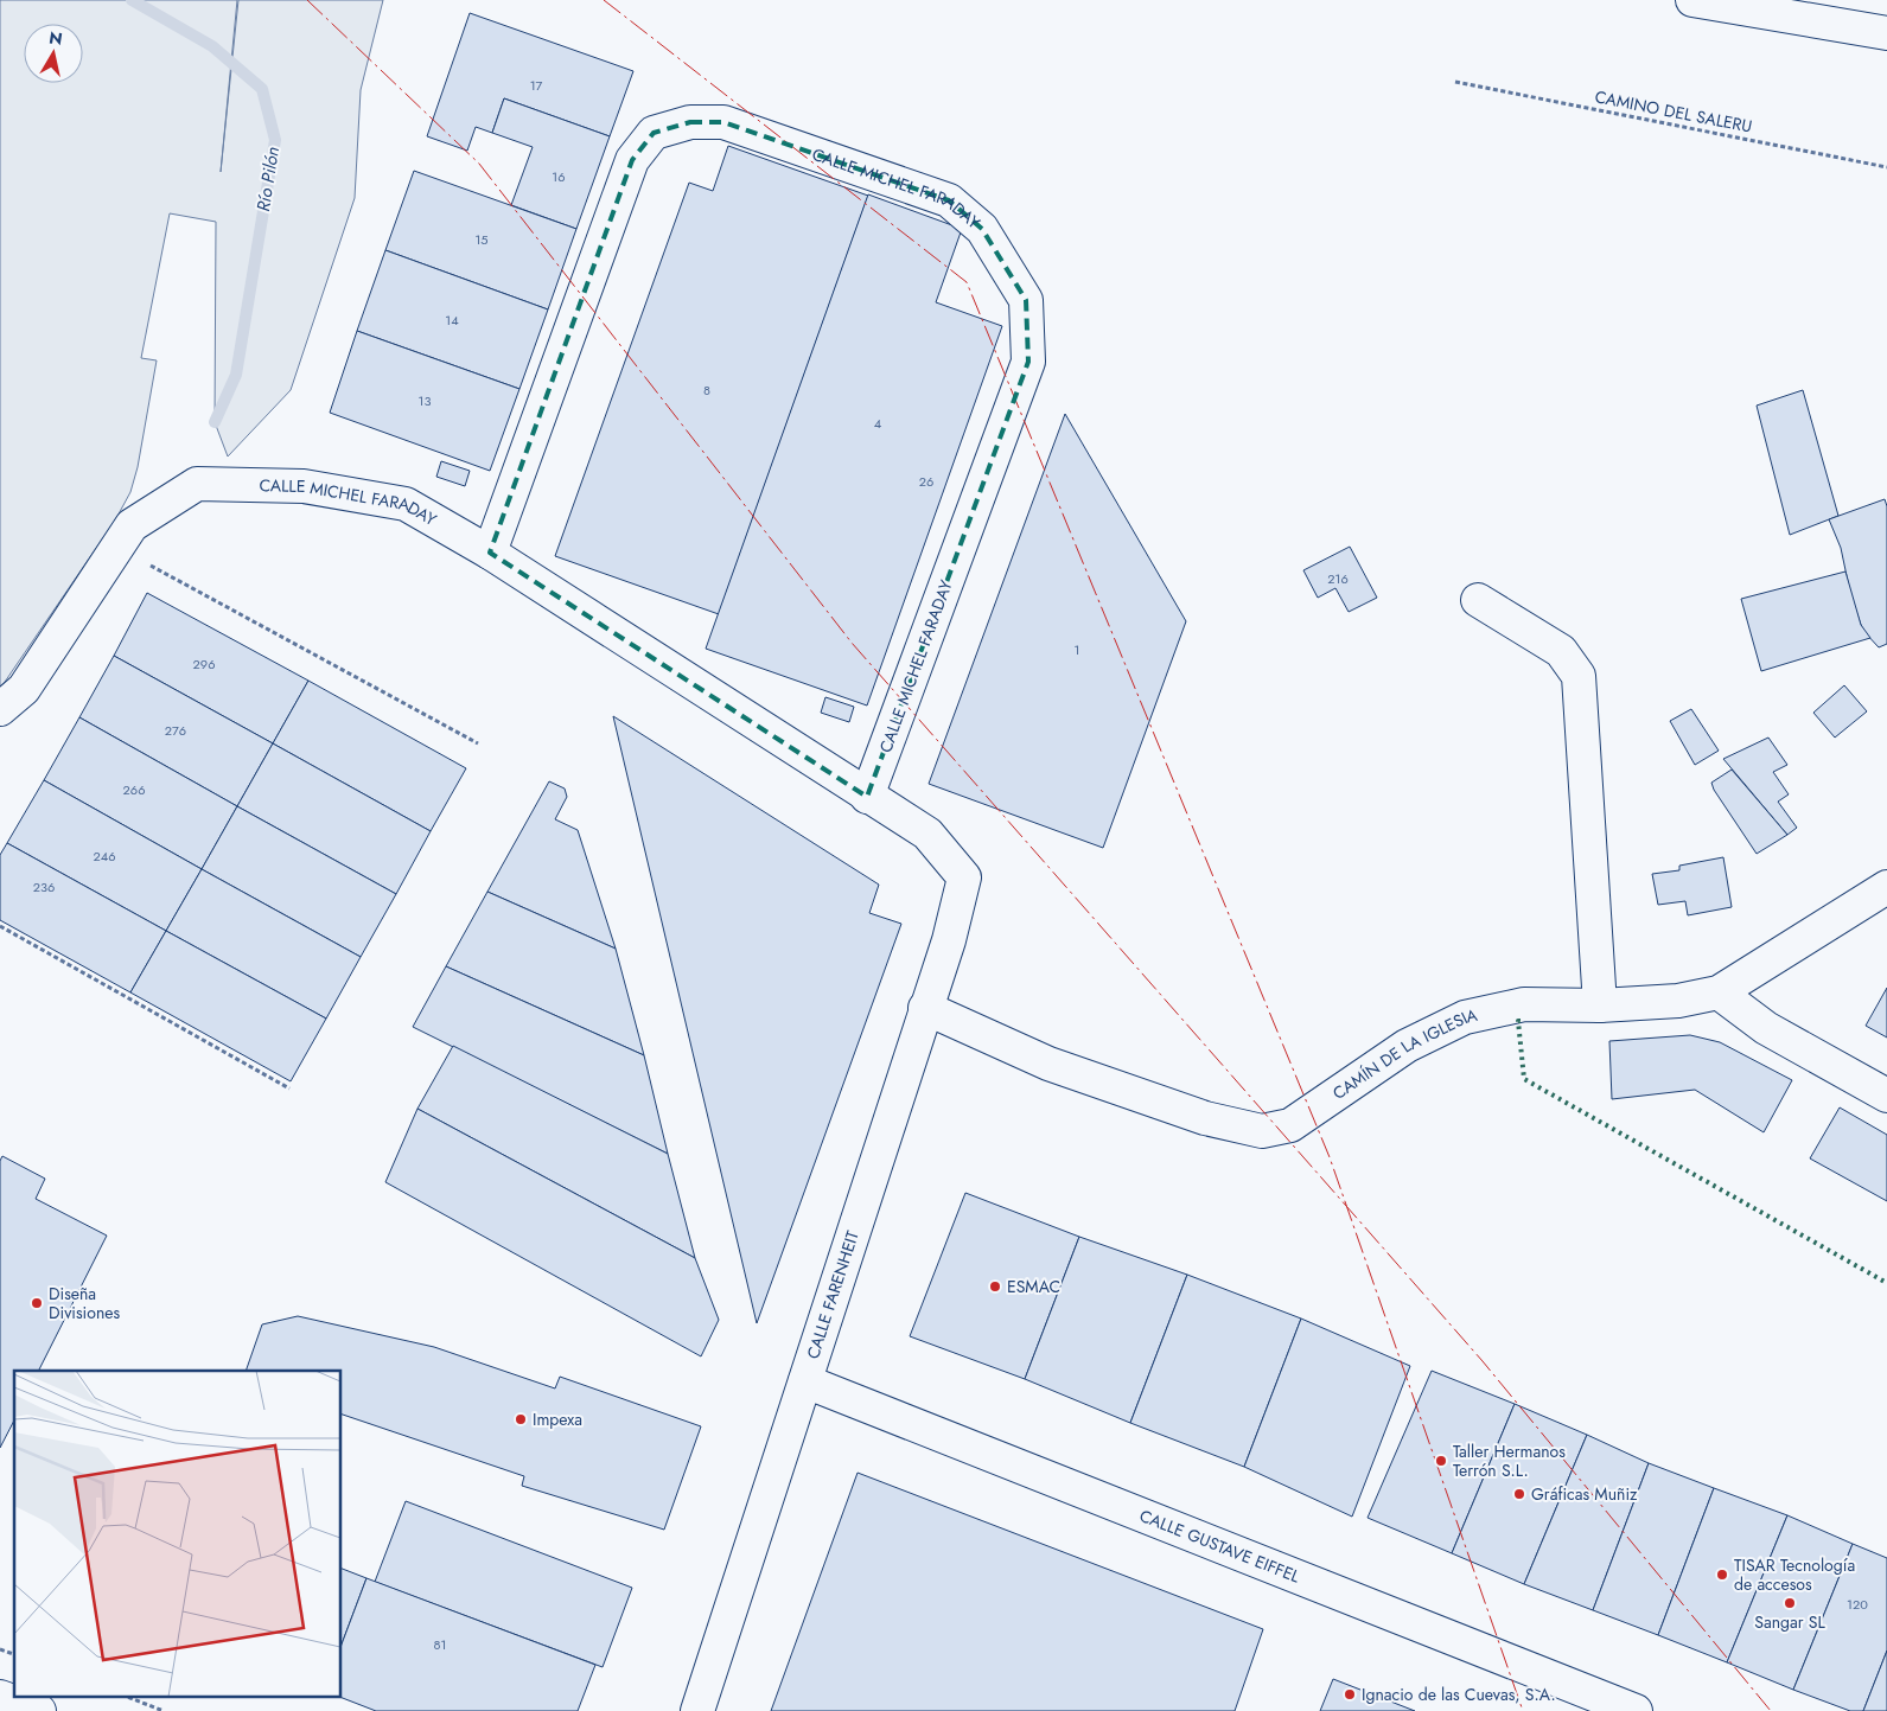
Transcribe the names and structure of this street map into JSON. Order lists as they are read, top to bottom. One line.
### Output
{"streets":{"main road":["CALLE MICHEL FARADAY","CAMÍN DE LA IGLESIA","CALLE FARENHEIT","CALLE GUSTAVE EIFFEL"],"path":["CAMINO DEL SALERU"]},"crossings":[["CALLE MICHEL FARADAY","CALLE FARENHEIT"],["CAMÍN DE LA IGLESIA","CALLE FARENHEIT"],["CALLE FARENHEIT","CALLE GUSTAVE EIFFEL"]],"water":["Río Pilón"],"places":["ESMAC","Diseña Divisiones","Impexa","Taller Hermanos Terrón S.L.","Gráficas Muñiz","TISAR Tecnología de accesos","Sangar SL","Ignacio de las Cuevas, S.A."],"house_numbers":["17","16","15","14","8","13","4","26","216","1","296","276","266","246","236","120","81"],"north":"top"}
